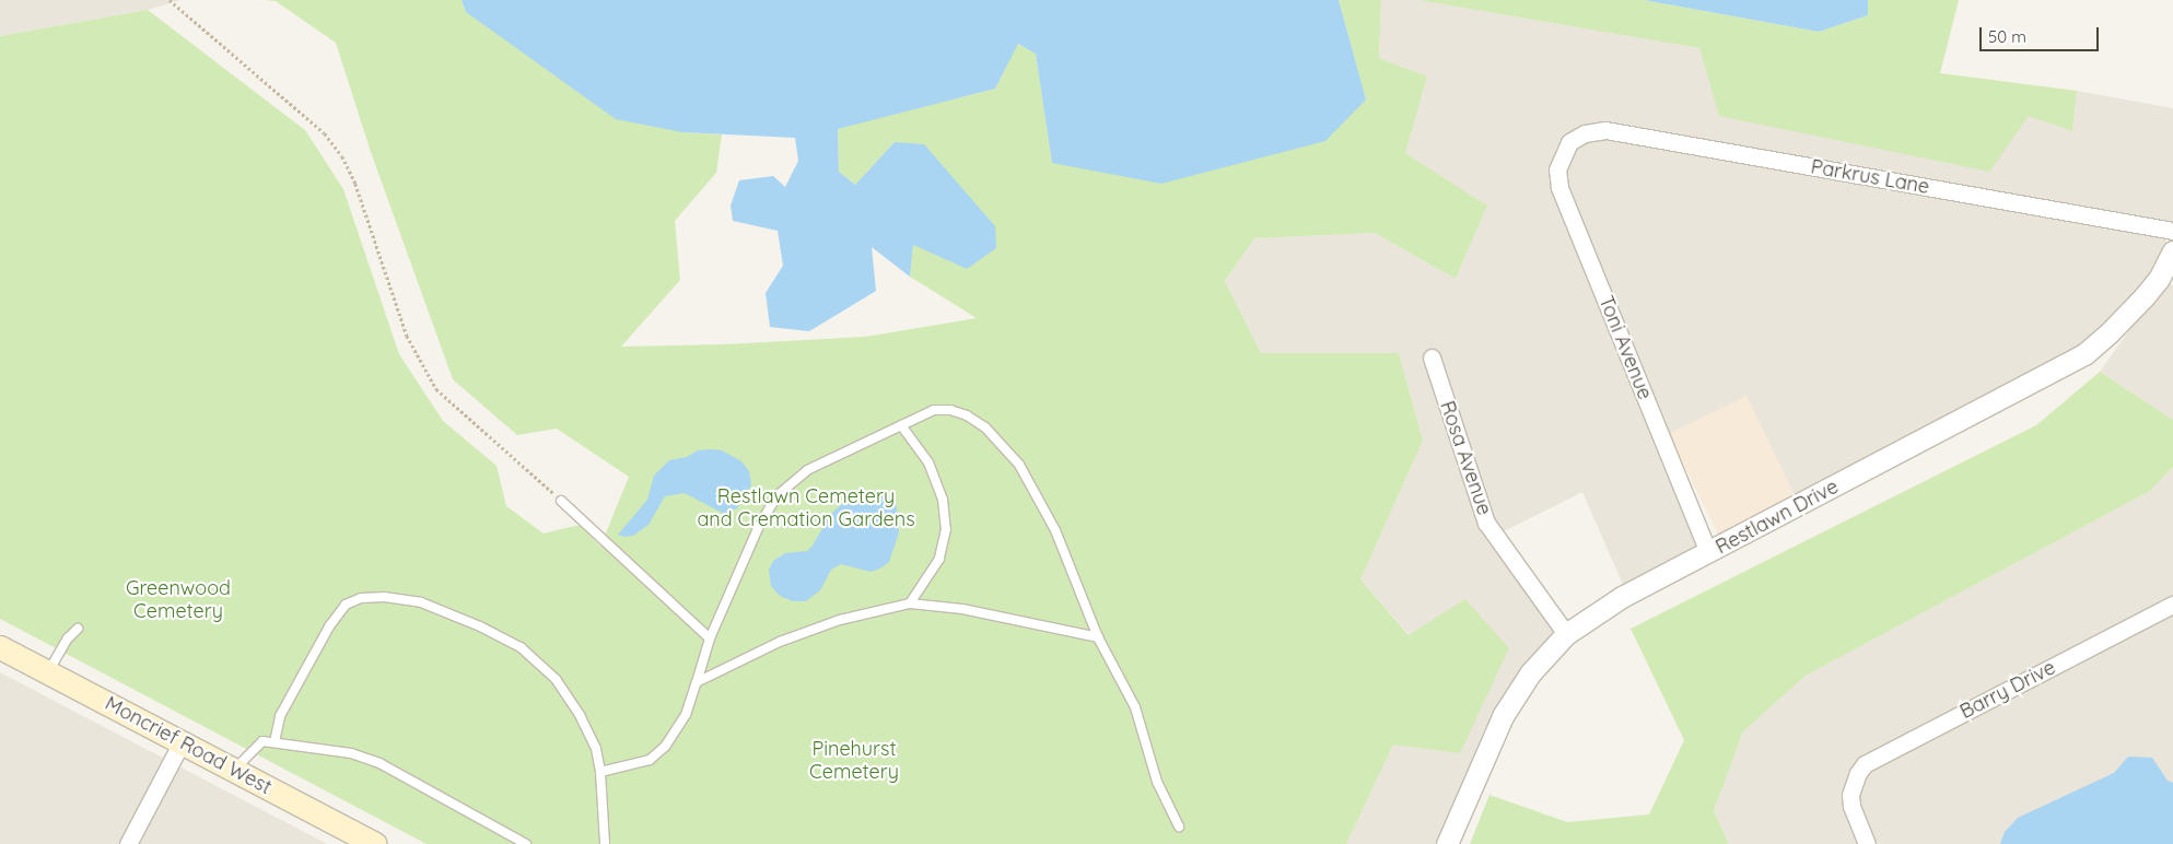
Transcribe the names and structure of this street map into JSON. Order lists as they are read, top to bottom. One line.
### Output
{"streets":{"main road":["Moncrief Road West"],"street":["Parkrus Lane","Toni Avenue","Rosa Avenue","Restlawn Drive","Barry Drive"]},"crossings":[["Parkrus Lane","Toni Avenue"],["Toni Avenue","Restlawn Drive"],["Rosa Avenue","Restlawn Drive"]],"parks":["Restlawn Cemetery and Cremation Gardens","Greenwood Cemetery","Pinehurst Cemetery"],"scale_bar":"50 m"}
